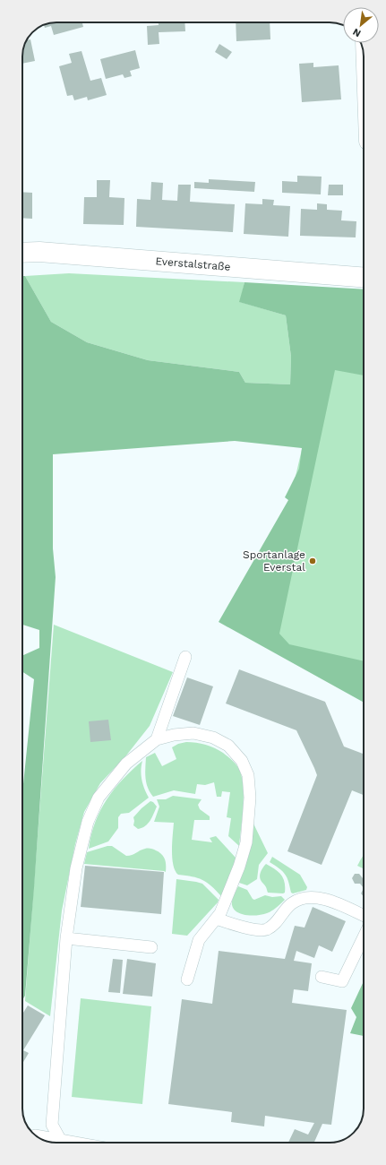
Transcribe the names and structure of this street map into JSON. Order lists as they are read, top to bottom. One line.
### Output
{"streets":{"street":["Everstalstraße"]},"places":["Sportanlage Everstal"],"north":"bottom left"}
